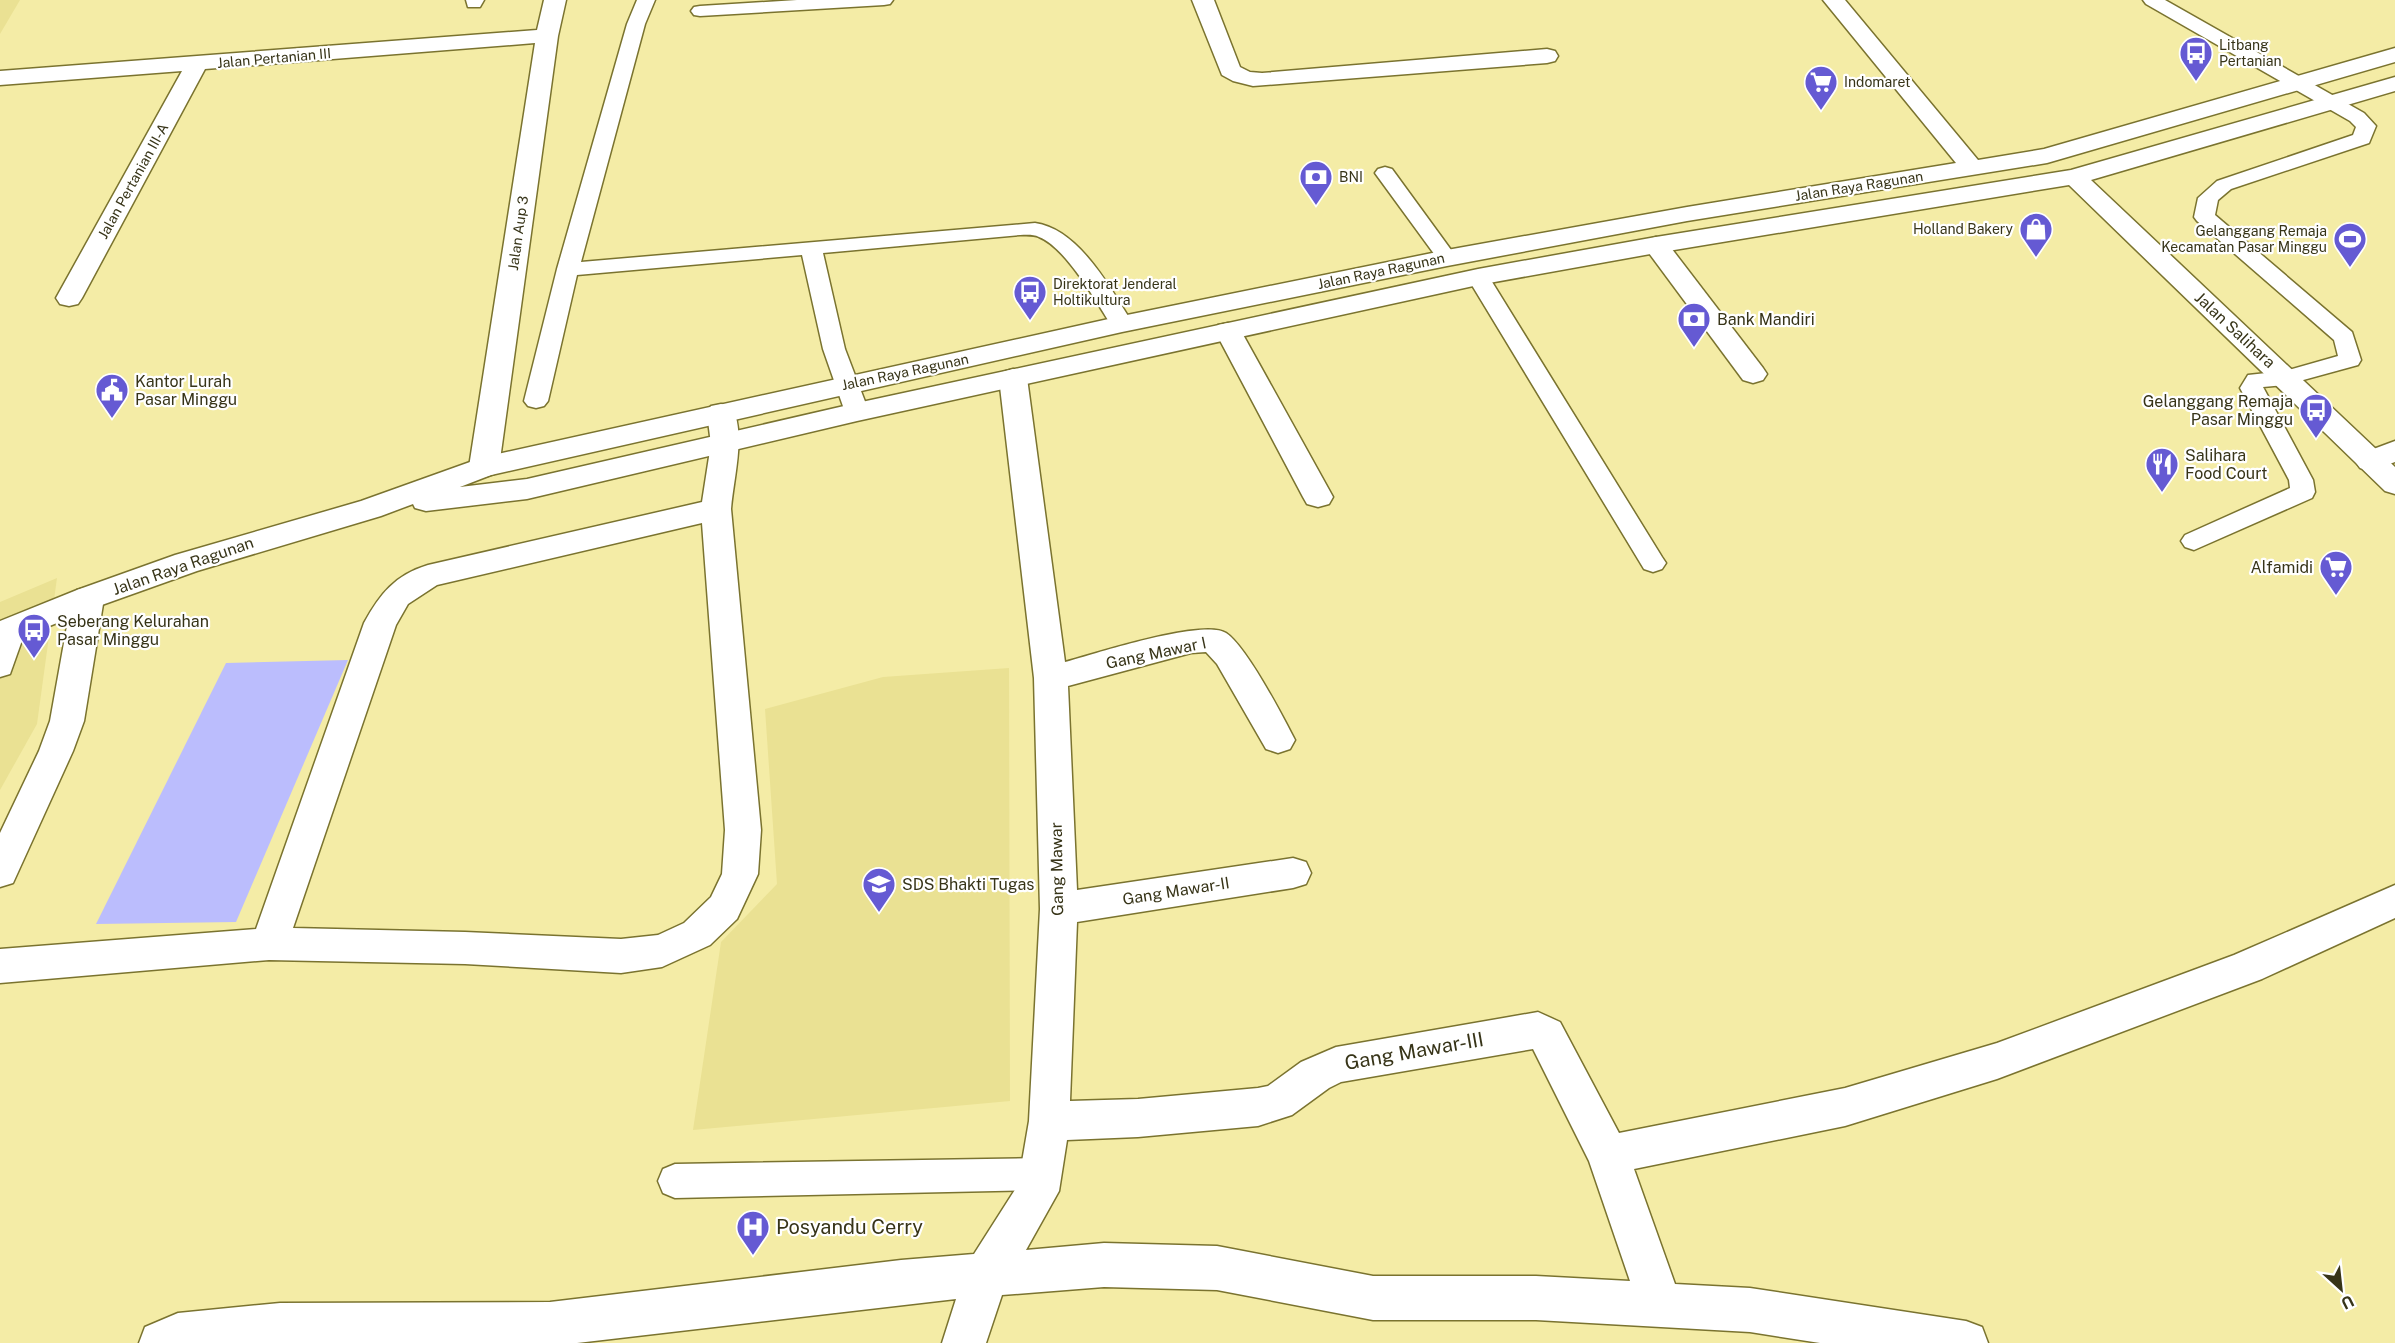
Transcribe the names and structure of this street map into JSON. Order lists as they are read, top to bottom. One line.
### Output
{"streets":{"street":["Jalan Pertanian III","Jalan Pertanian III-A","Jalan Raya Ragunan","Jalan Aup 3","Jalan Salihara","Gang Mawar I","Gang Mawar","Gang Mawar-II","Gang Mawar-III"]},"crossings":[["Jalan Pertanian III","Jalan Pertanian III-A"],["Jalan Pertanian III","Jalan Aup 3"],["Jalan Raya Ragunan","Jalan Aup 3"],["Jalan Raya Ragunan","Jalan Salihara"],["Jalan Raya Ragunan","Gang Mawar"],["Gang Mawar I","Gang Mawar"],["Gang Mawar","Gang Mawar-II"],["Gang Mawar","Gang Mawar-III"]],"places":{"bus stop":["Litbang Pertanian","Direktorat Jenderal Holtikultura","Gelanggang Remaja Pasar Minggu","Seberang Kelurahan Pasar Minggu"],"supermarket":["Indomaret","Alfamidi"],"bank":["BNI","Bank Mandiri"],"shop":["Holland Bakery"],"sports":["Gelanggang Remaja Kecamatan Pasar Minggu"],"public building":["Kantor Lurah Pasar Minggu"],"restaurant":["Salihara Food Court"],"school or university":["SDS Bhakti Tugas"],"hospital":["Posyandu Cerry"]},"north":"bottom right"}
